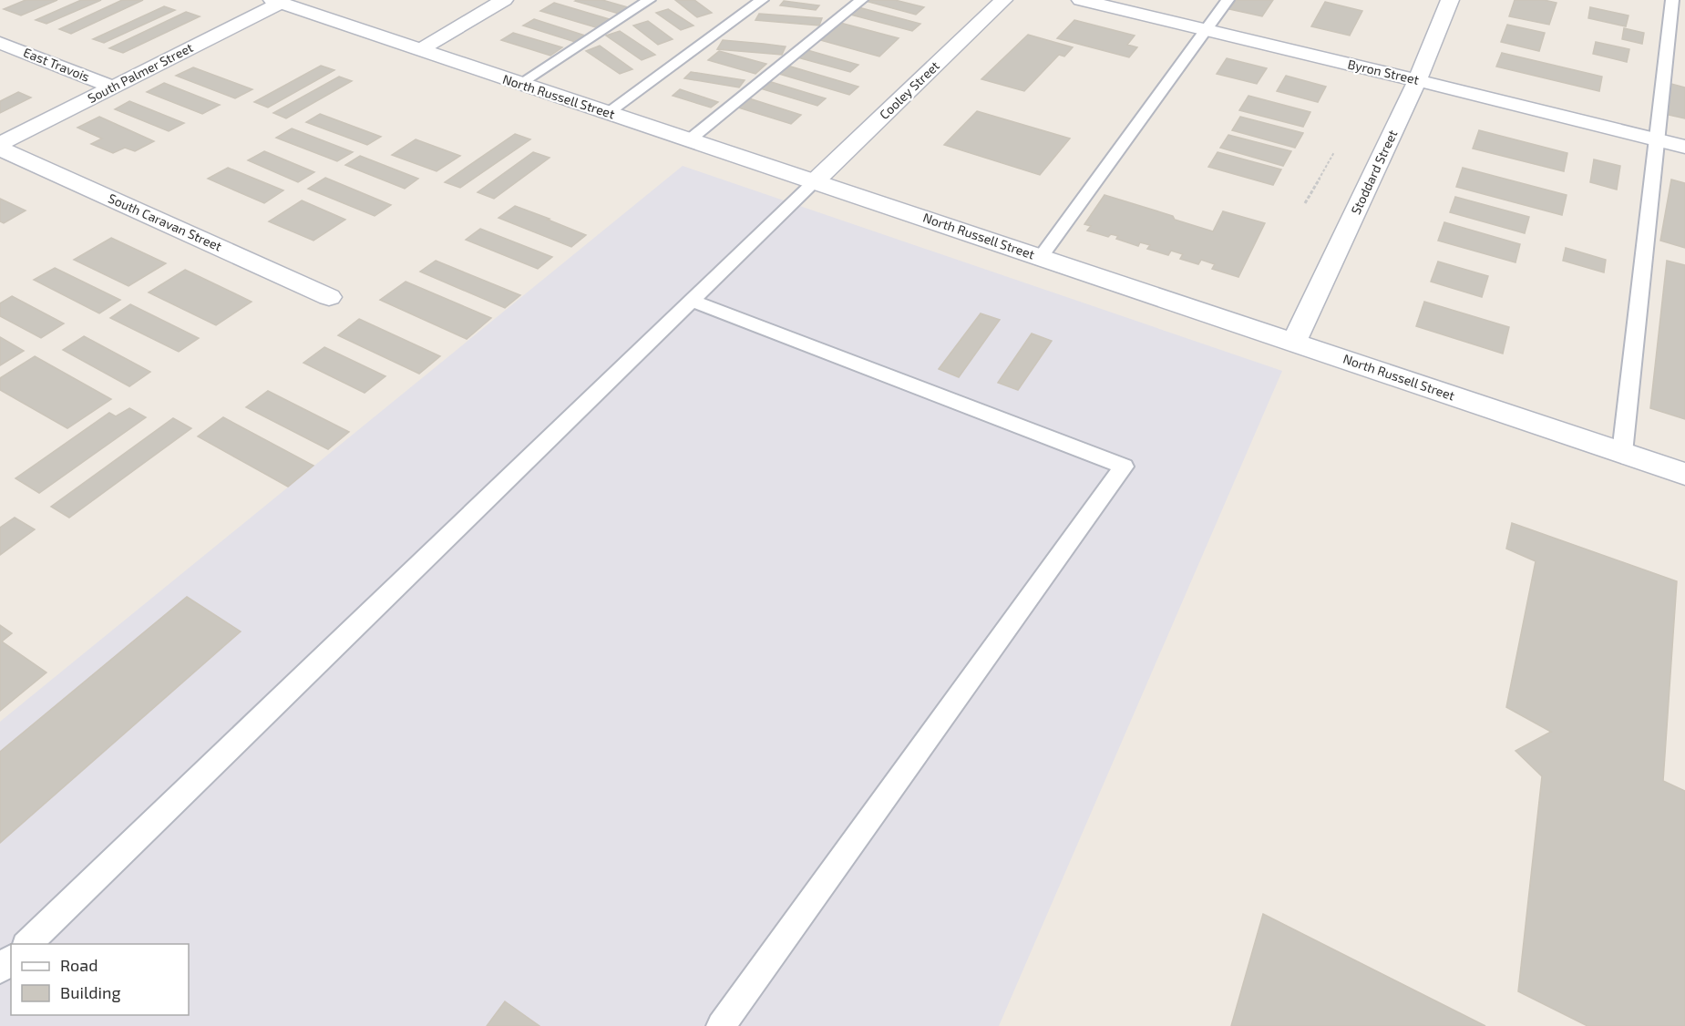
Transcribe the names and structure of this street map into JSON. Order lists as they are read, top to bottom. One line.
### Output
{"streets":{"street":["East Travois","Byron Street","South Palmer Street","Cooley Street","North Russell Street","Stoddard Street","South Caravan Street"]},"crossings":[["East Travois","South Palmer Street"],["Byron Street","Stoddard Street"],["South Palmer Street","North Russell Street"],["South Palmer Street","South Caravan Street"],["Cooley Street","North Russell Street"],["North Russell Street","Stoddard Street"]],"legend":["Road","Building"]}
